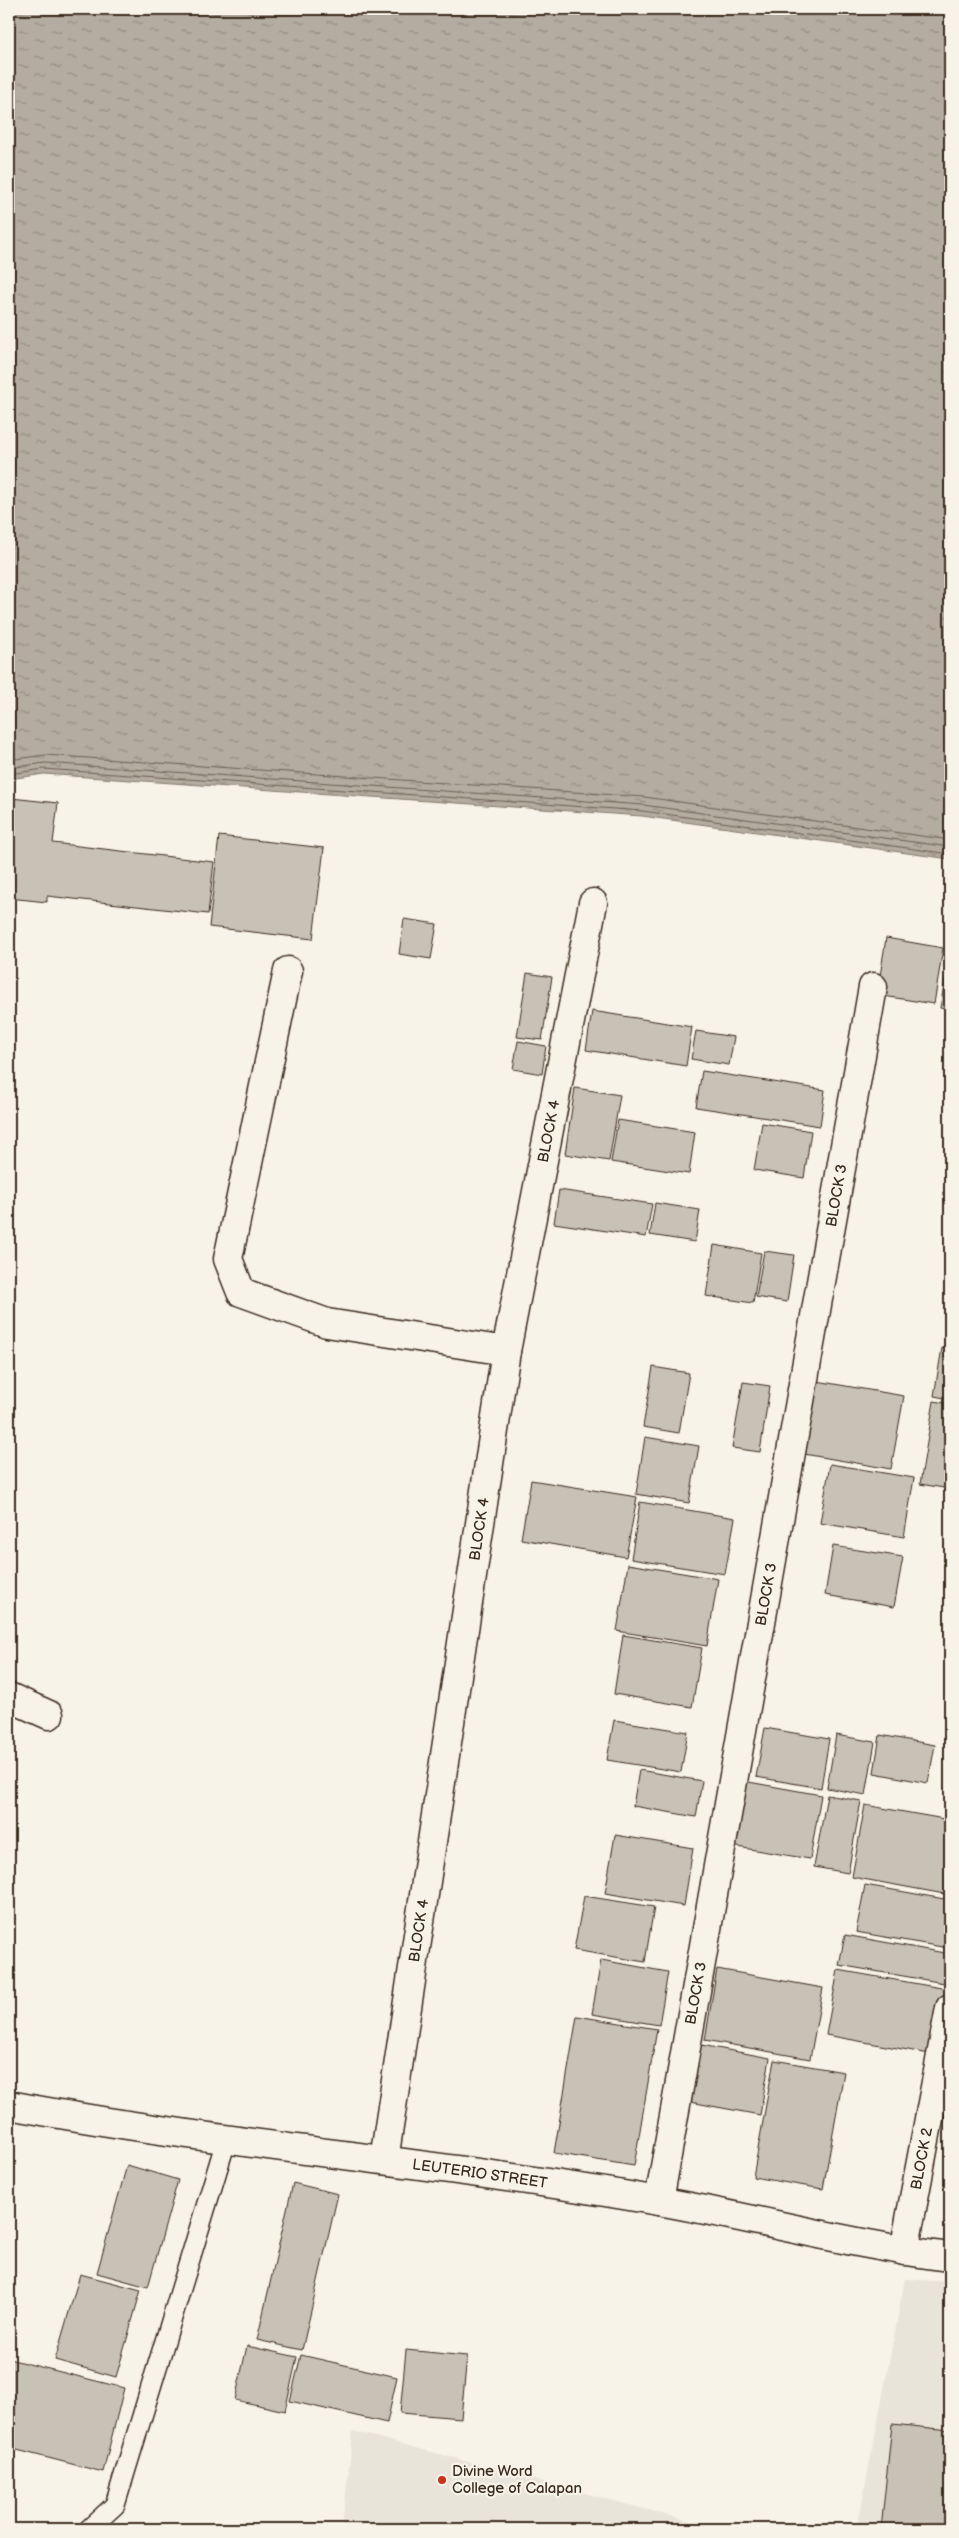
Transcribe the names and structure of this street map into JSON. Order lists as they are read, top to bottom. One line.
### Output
{"streets":{"street":["BLOCK 4","BLOCK 3","BLOCK 2","LEUTERIO STREET"]},"crossings":[["BLOCK 4","LEUTERIO STREET"],["BLOCK 3","LEUTERIO STREET"],["BLOCK 2","LEUTERIO STREET"]],"places":["Divine Word College of Calapan"]}
